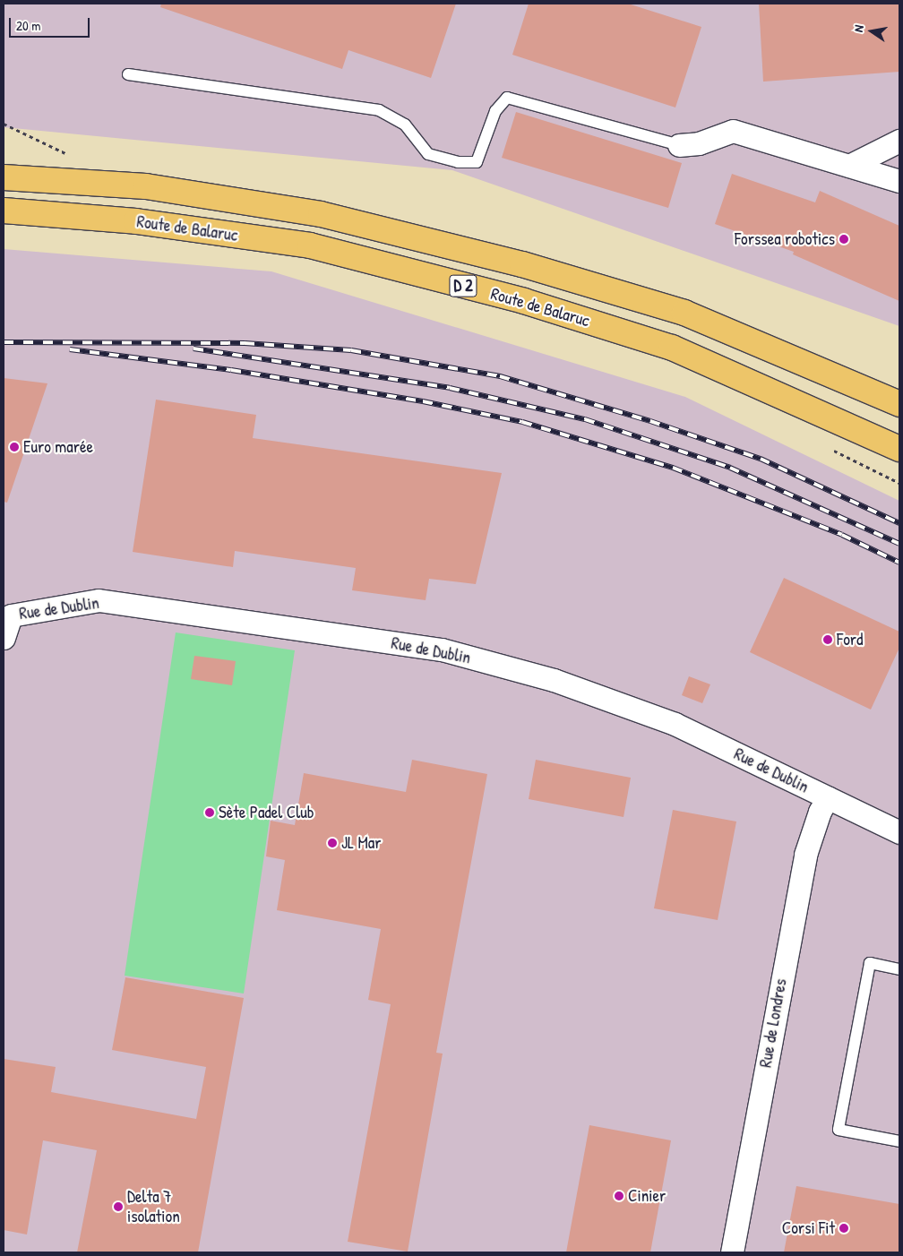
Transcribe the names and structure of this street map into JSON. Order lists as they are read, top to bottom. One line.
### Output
{"streets":{"main road":["Route de Balaruc","D 2"],"street":["Rue de Dublin","Rue de Londres"]},"crossings":[["Rue de Dublin","Rue de Londres"]],"places":["Forssea robotics","Euro marée","Ford","Sète Padel Club","JL Mar","Cinier","Delta 7 isolation","Corsi Fit"],"scale_bar":"20 m","north":"left"}
